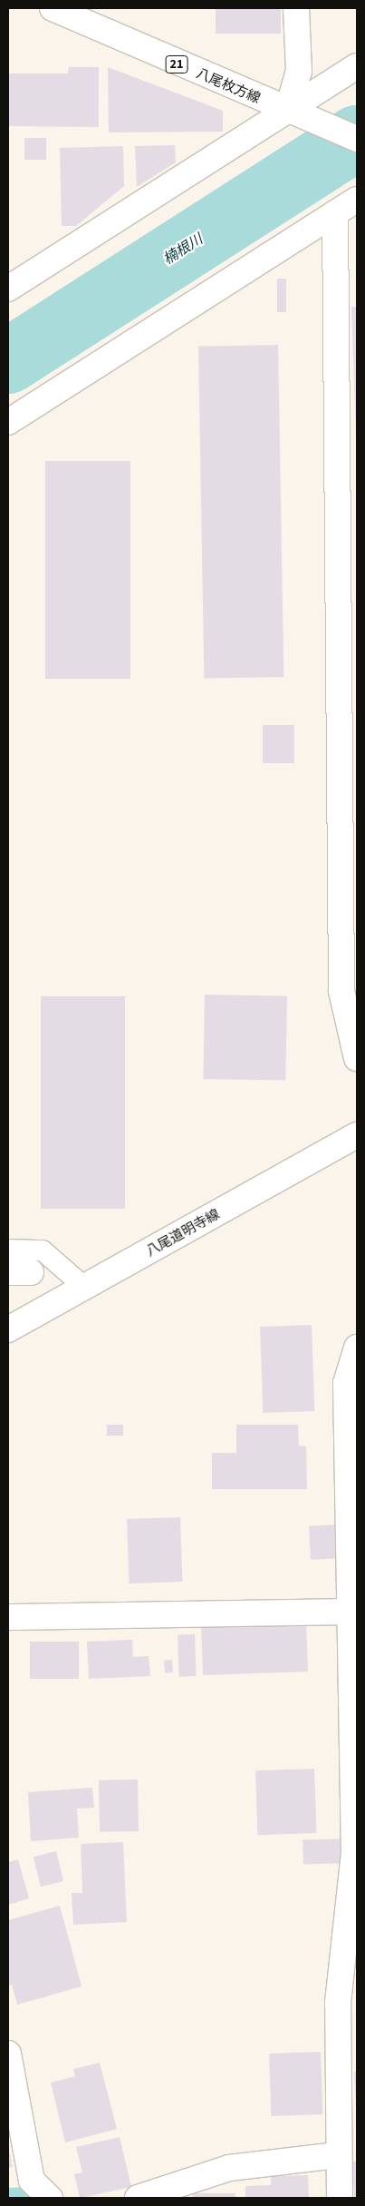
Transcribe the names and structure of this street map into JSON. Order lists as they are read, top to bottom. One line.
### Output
{"streets":{"street":["21","八尾枚方線","八尾道明寺線"]},"water":["楠根川"]}
